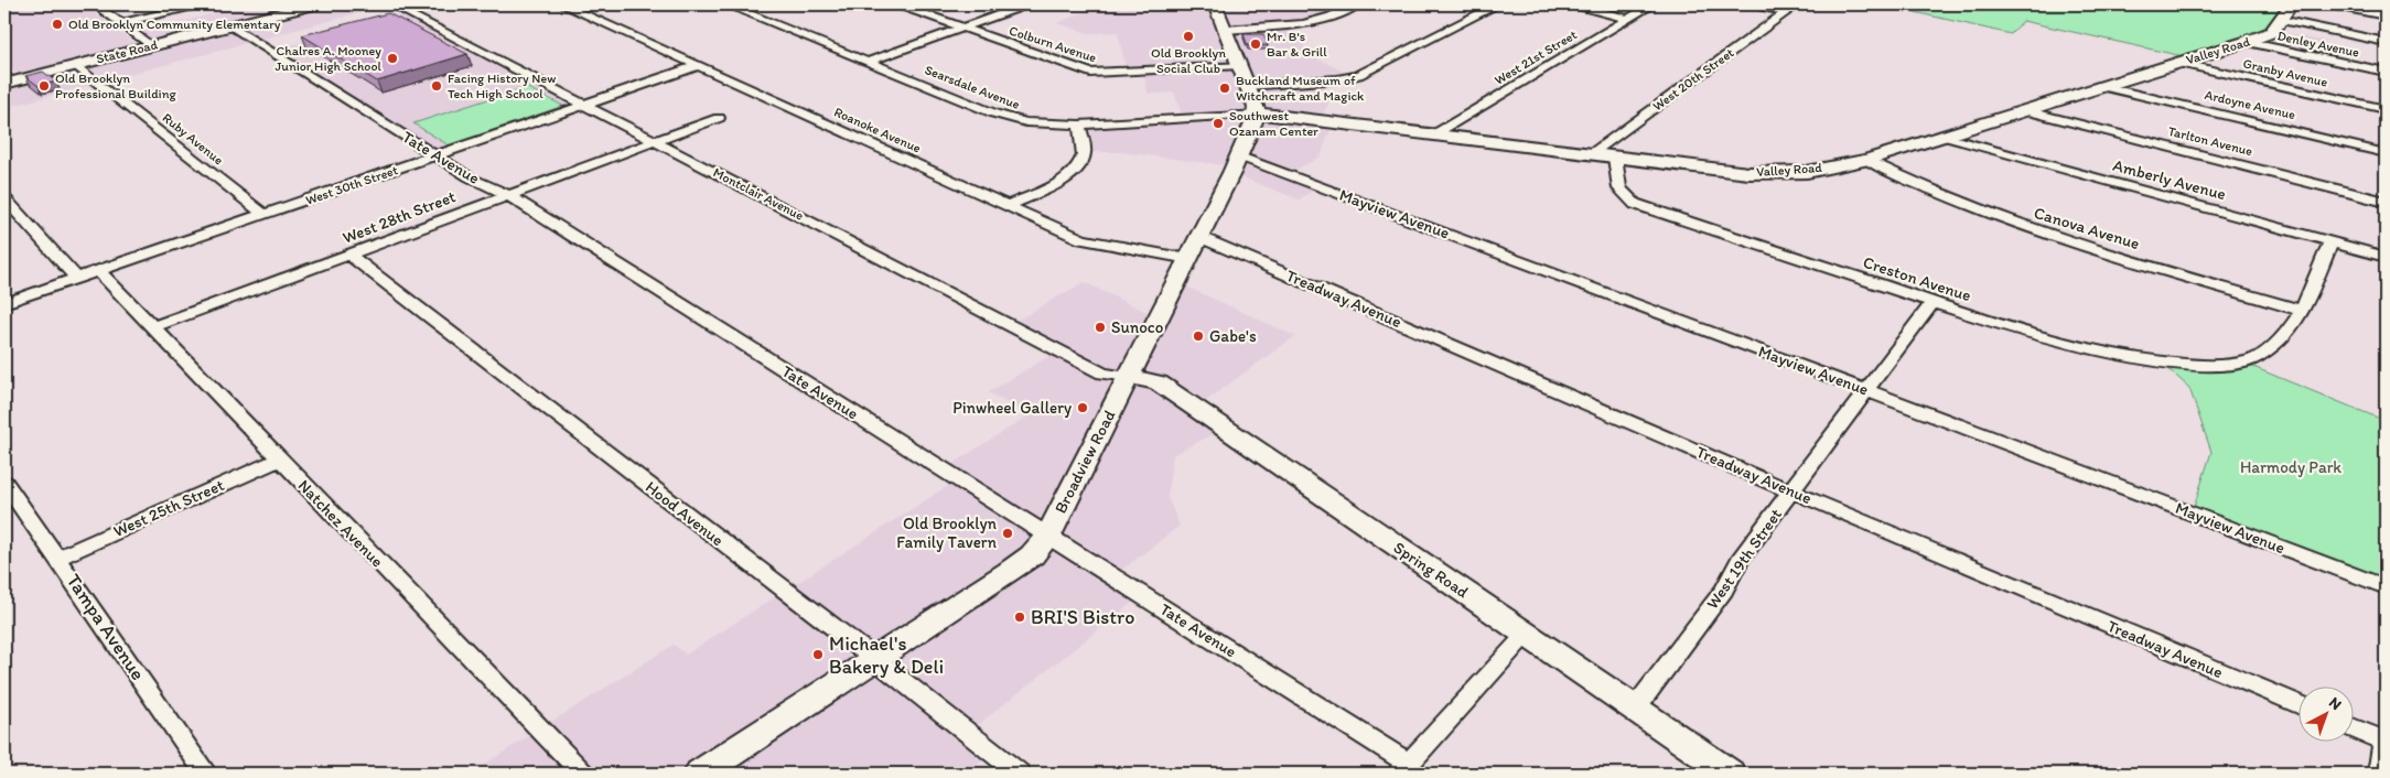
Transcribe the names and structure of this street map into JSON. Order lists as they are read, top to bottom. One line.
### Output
{"streets":{"street":["Colburn Avenue","Denley Avenue","Valley Road","State Road","West 21st Street","Granby Avenue","West 20th Street","Searsdale Avenue","Ardoyne Avenue","Roanoke Avenue","Ruby Avenue","Tarlton Avenue","Tate Avenue","Amberly Avenue","West 30th Street","Montclair Avenue","Mayview Avenue","West 28th Street","Canova Avenue","Creston Avenue","Treadway Avenue","Broadview Road","West 25th Street","Hood Avenue","Natchez Avenue","West 19th Street","Spring Road","Tampa Avenue"]},"crossings":[["Denley Avenue","Valley Road"],["Valley Road","West 21st Street"],["Valley Road","Granby Avenue"],["Valley Road","West 20th Street"],["Valley Road","Searsdale Avenue"],["Valley Road","Ardoyne Avenue"],["Valley Road","Tarlton Avenue"],["Valley Road","Amberly Avenue"],["Valley Road","Canova Avenue"],["Valley Road","Creston Avenue"],["Valley Road","Broadview Road"],["State Road","Ruby Avenue"],["State Road","Tate Avenue"],["Searsdale Avenue","Broadview Road"],["Roanoke Avenue","West 30th Street"],["Roanoke Avenue","Broadview Road"],["Ruby Avenue","West 30th Street"],["Tate Avenue","West 30th Street"],["Tate Avenue","West 28th Street"],["Tate Avenue","Broadview Road"],["West 30th Street","Montclair Avenue"],["West 30th Street","Natchez Avenue"],["Montclair Avenue","West 28th Street"],["Montclair Avenue","Broadview Road"],["Montclair Avenue","Spring Road"],["Mayview Avenue","Broadview Road"],["Mayview Avenue","West 19th Street"],["West 28th Street","Hood Avenue"],["West 28th Street","Natchez Avenue"],["Canova Avenue","Creston Avenue"],["Creston Avenue","West 19th Street"],["Treadway Avenue","Broadview Road"],["Treadway Avenue","West 19th Street"],["Broadview Road","Hood Avenue"],["Broadview Road","Spring Road"],["West 25th Street","Natchez Avenue"],["West 25th Street","Tampa Avenue"],["West 19th Street","Spring Road"]],"parks":["Harmody Park"],"places":["Old Brooklyn Community Elementary","Old Brooklyn Social Club","Mr. B's Bar & Grill","Chalres A. Mooney Junior High School","Old Brooklyn Professional Building","Facing History New Tech High School","Buckland Museum of Witchcraft and Magick","Southwest Ozanam Center","Sunoco","Gabe's","Pinwheel Gallery","Old Brooklyn Family Tavern","BRI'S Bistro","Michael's Bakery & Deli"],"north":"top right"}
